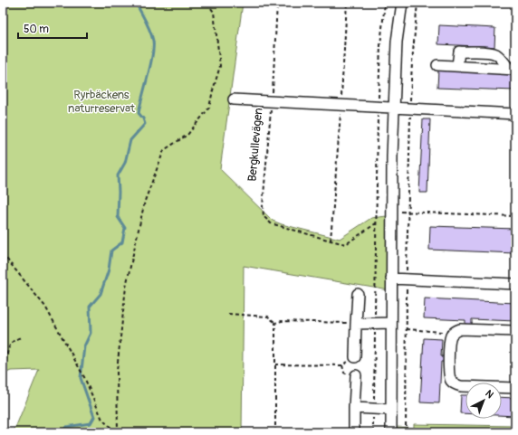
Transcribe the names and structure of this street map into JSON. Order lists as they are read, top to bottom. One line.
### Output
{"streets":{"path":["Bergkullevägen"]},"parks":["Ryrbäckens naturreservat"],"scale_bar":"50 m","north":"top right"}
